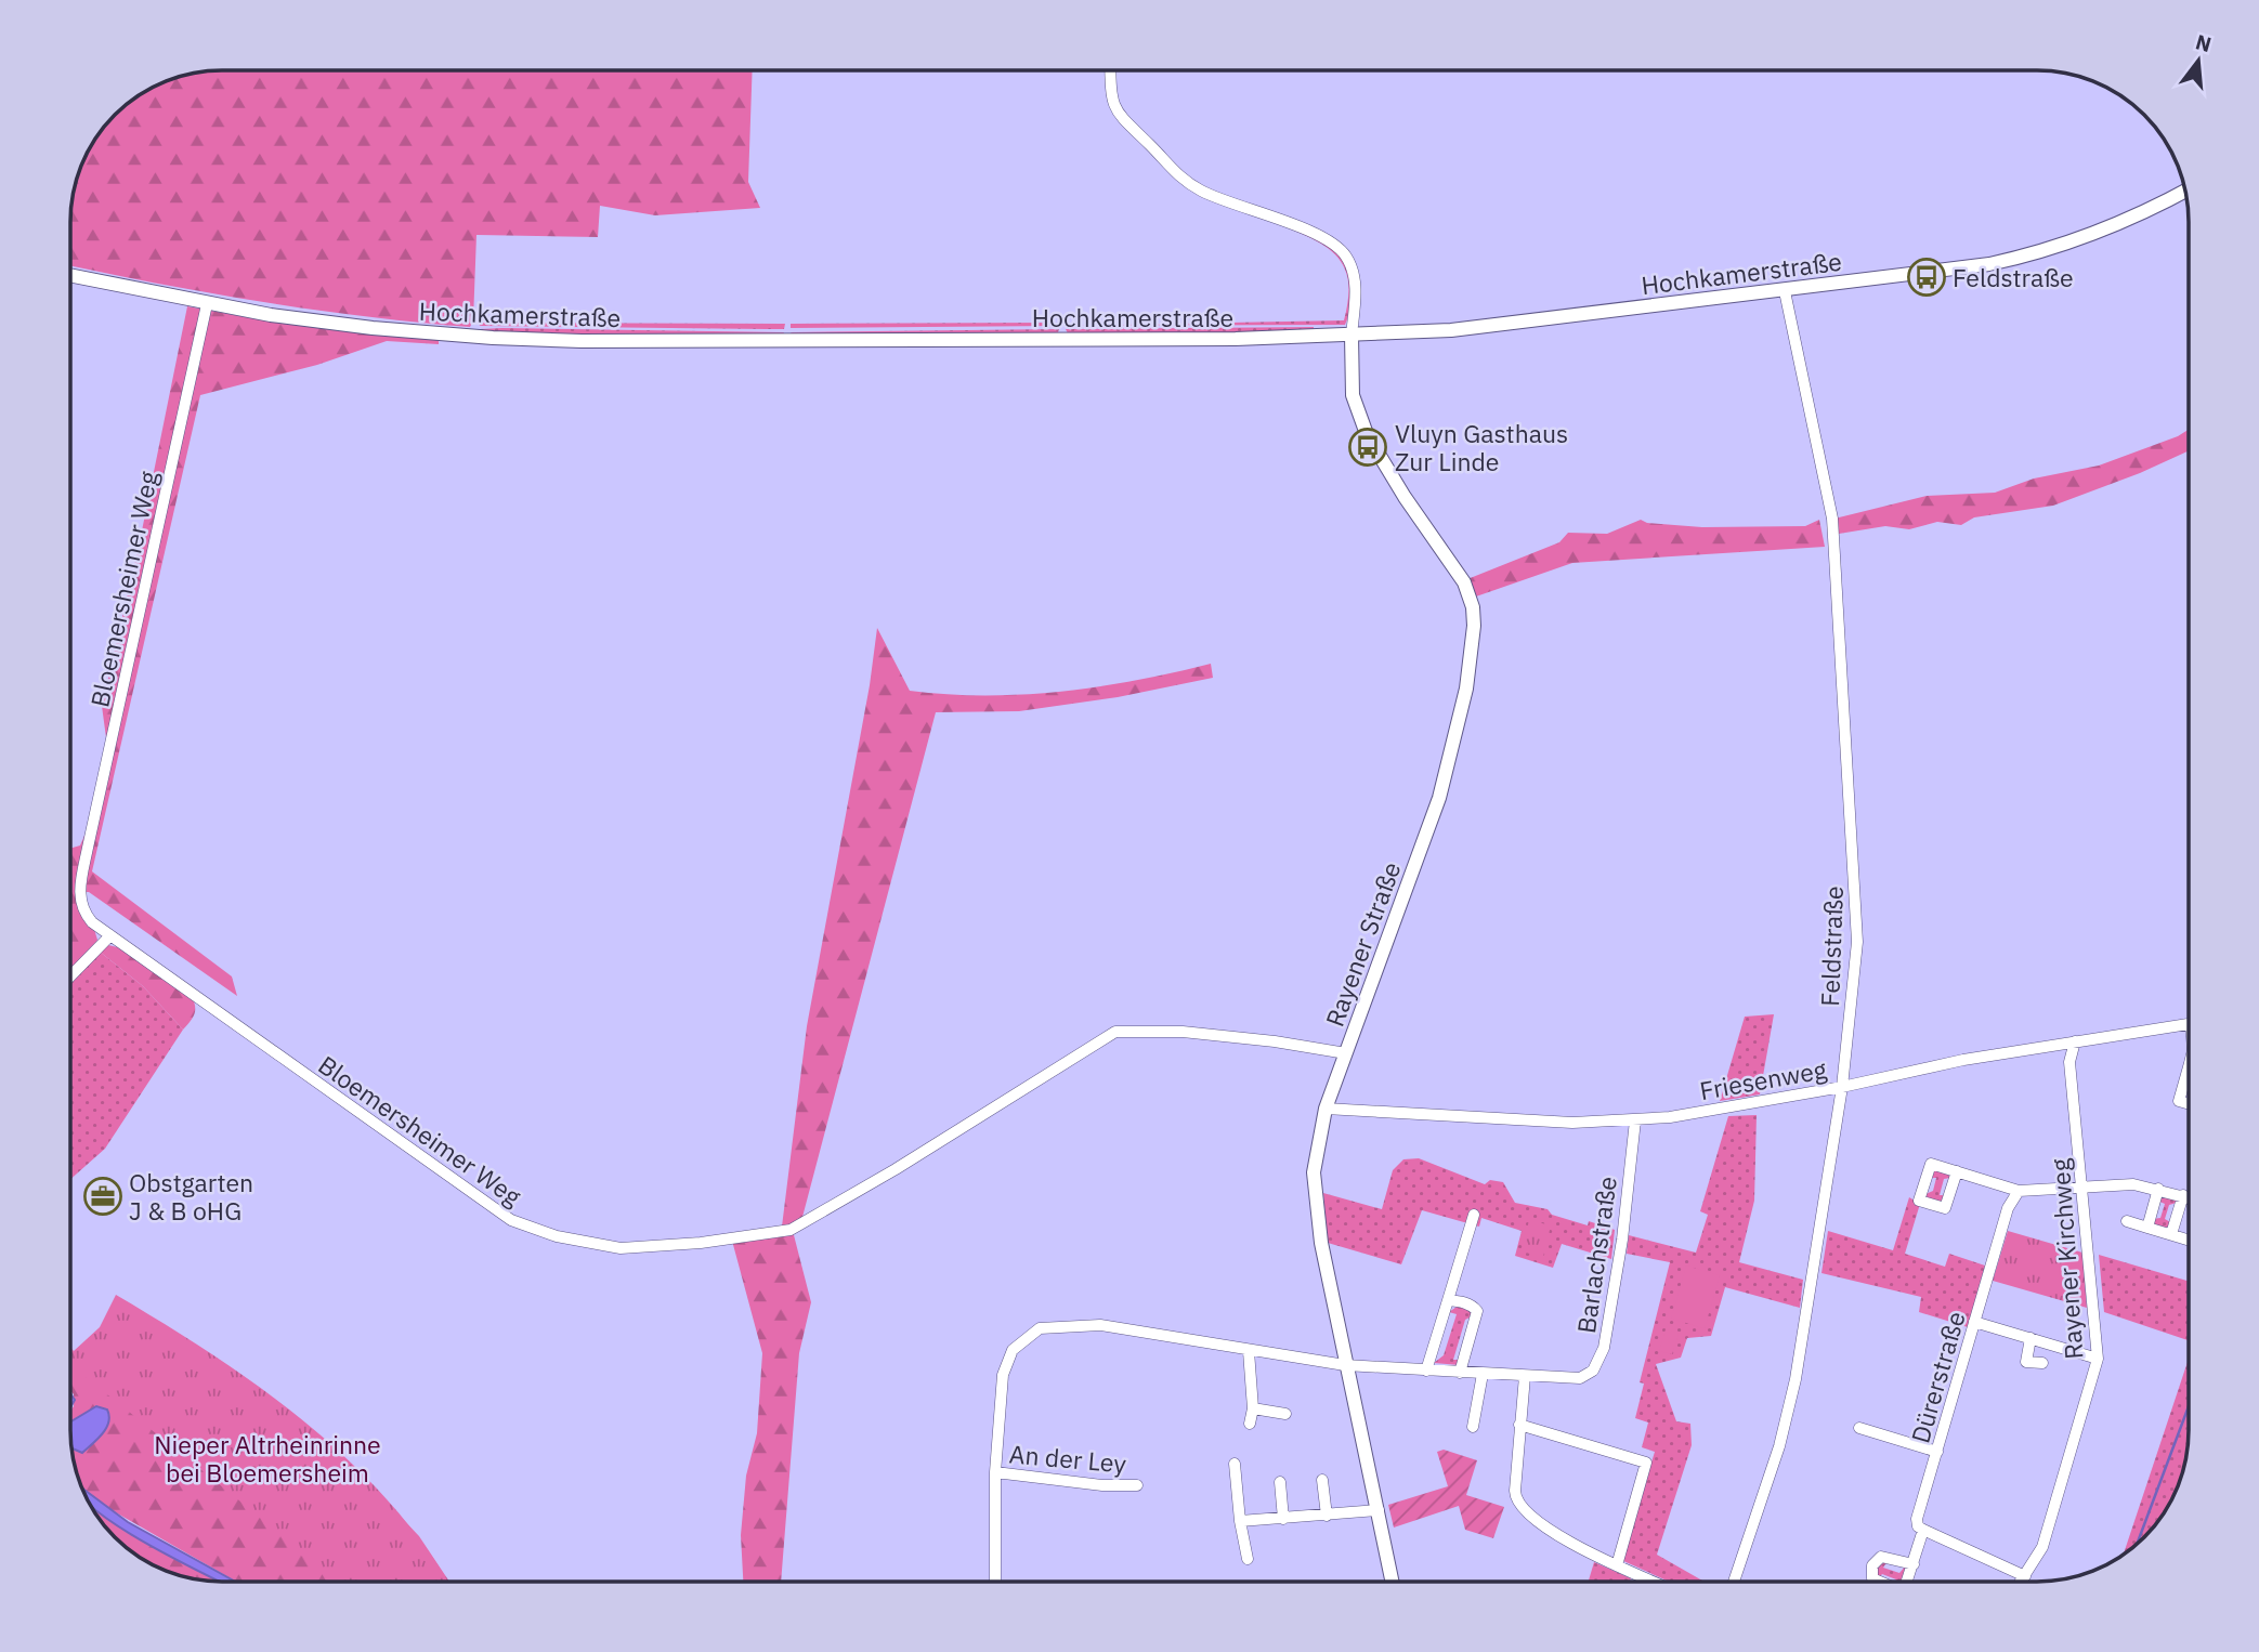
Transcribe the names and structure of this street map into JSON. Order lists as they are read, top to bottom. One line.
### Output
{"streets":{"street":["Hochkamerstraße","Bloemersheimer Weg","Rayener Straße","Feldstraße","Friesenweg","Barlachstraße","Rayener Kirchweg","Dürerstraße","An der Ley"]},"crossings":[["Hochkamerstraße","Bloemersheimer Weg"],["Hochkamerstraße","Rayener Straße"],["Hochkamerstraße","Feldstraße"],["Bloemersheimer Weg","Rayener Straße"],["Rayener Straße","Friesenweg"],["Rayener Straße","Barlachstraße"],["Feldstraße","Friesenweg"],["Friesenweg","Barlachstraße"],["Friesenweg","Rayener Kirchweg"],["Barlachstraße","An der Ley"]],"parks":["Nieper Altrheinrinne bei Bloemersheim"],"places":{"bus stop":["Feldstraße","Vluyn Gasthaus Zur Linde"],"office":["Obstgarten J & B oHG"]},"north":"top"}
